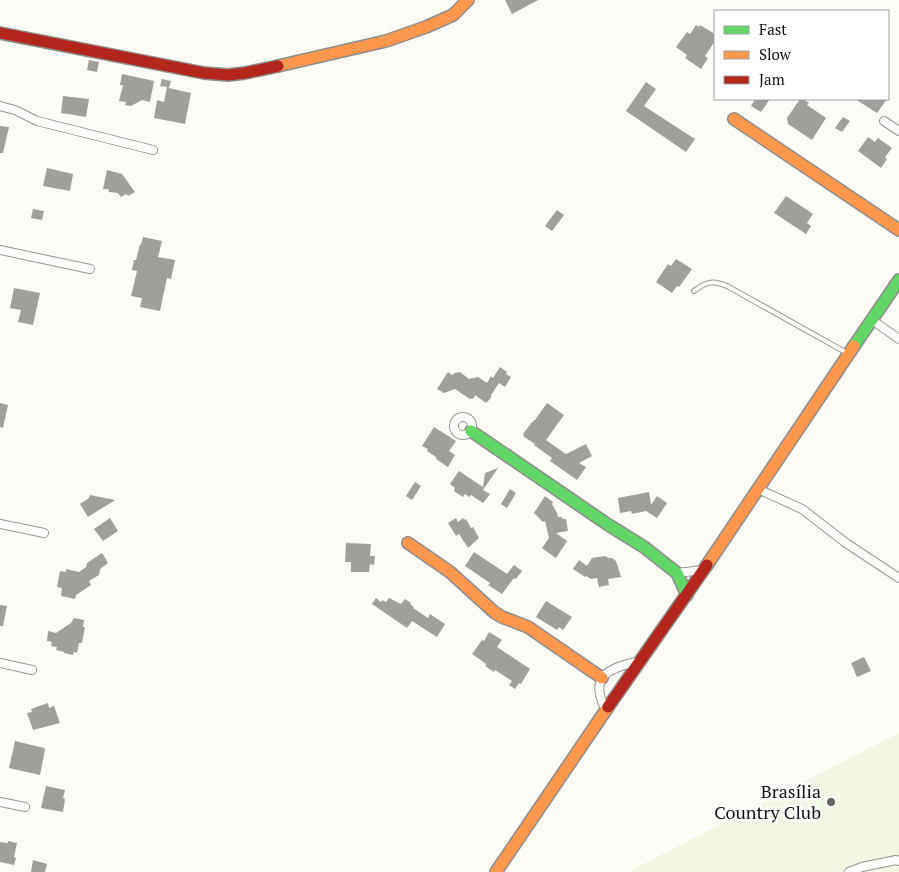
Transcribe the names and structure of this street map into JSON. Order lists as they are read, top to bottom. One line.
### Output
{"places":["Brasília Country Club"],"legend":["Fast","Slow","Jam"]}
